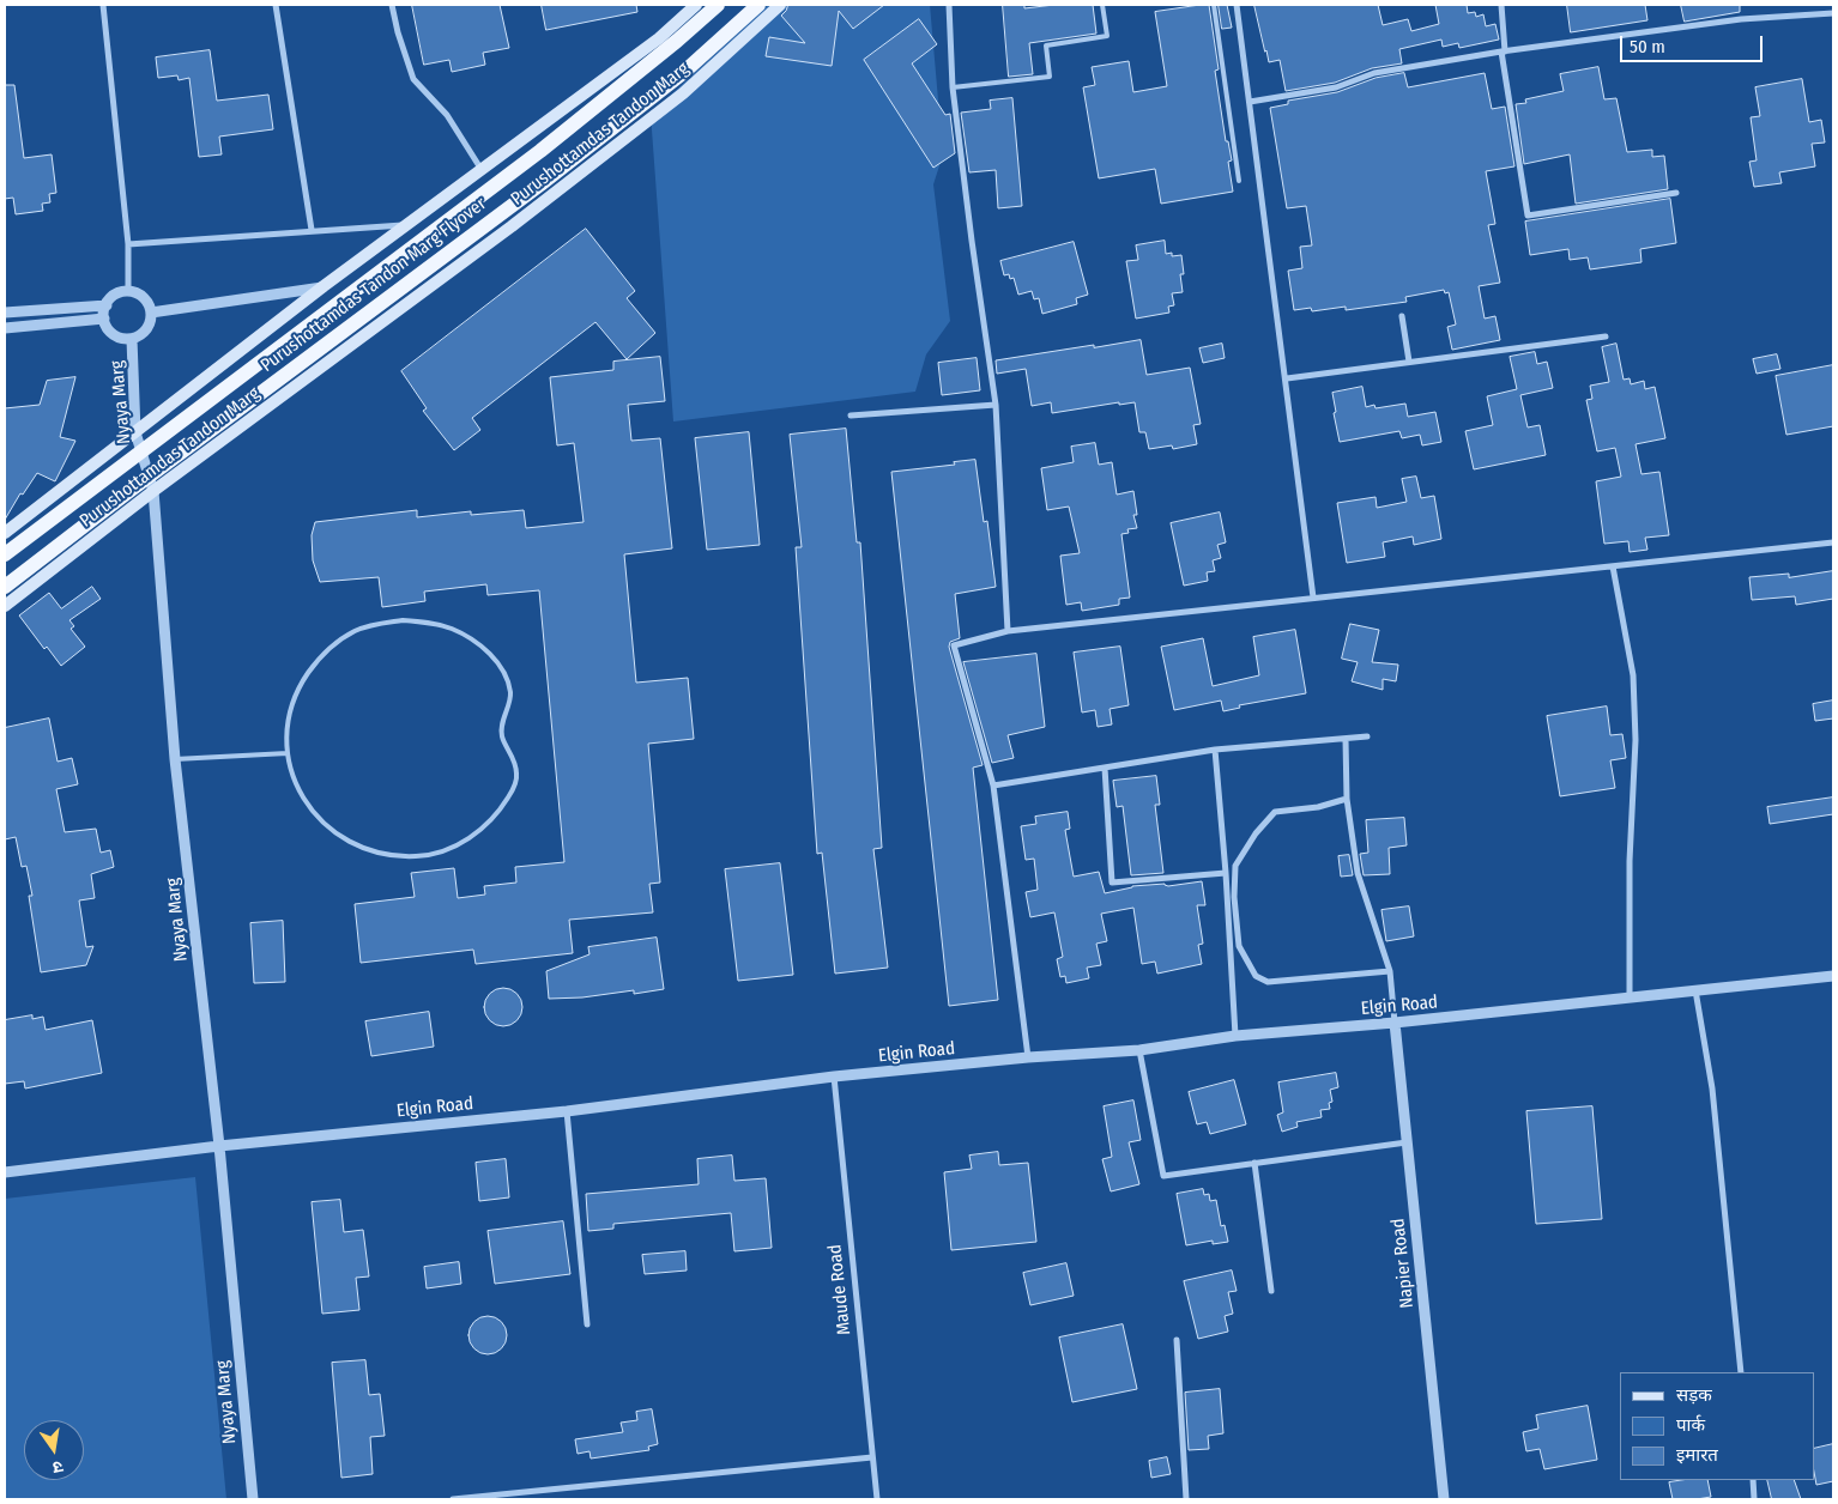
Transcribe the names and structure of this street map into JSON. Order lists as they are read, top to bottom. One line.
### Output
{"streets":{"main road":["Purushottamdas Tandon Marg","Purushottamdas Tandon Marg Flyover"],"street":["Nyaya Marg","Elgin Road","Napier Road","Maude Road"]},"crossings":[["Purushottamdas Tandon Marg","Nyaya Marg"],["Nyaya Marg","Elgin Road"],["Elgin Road","Napier Road"],["Elgin Road","Maude Road"]],"legend":["सड़क","पार्क","इमारत"],"scale_bar":"50 m","north":"bottom"}
